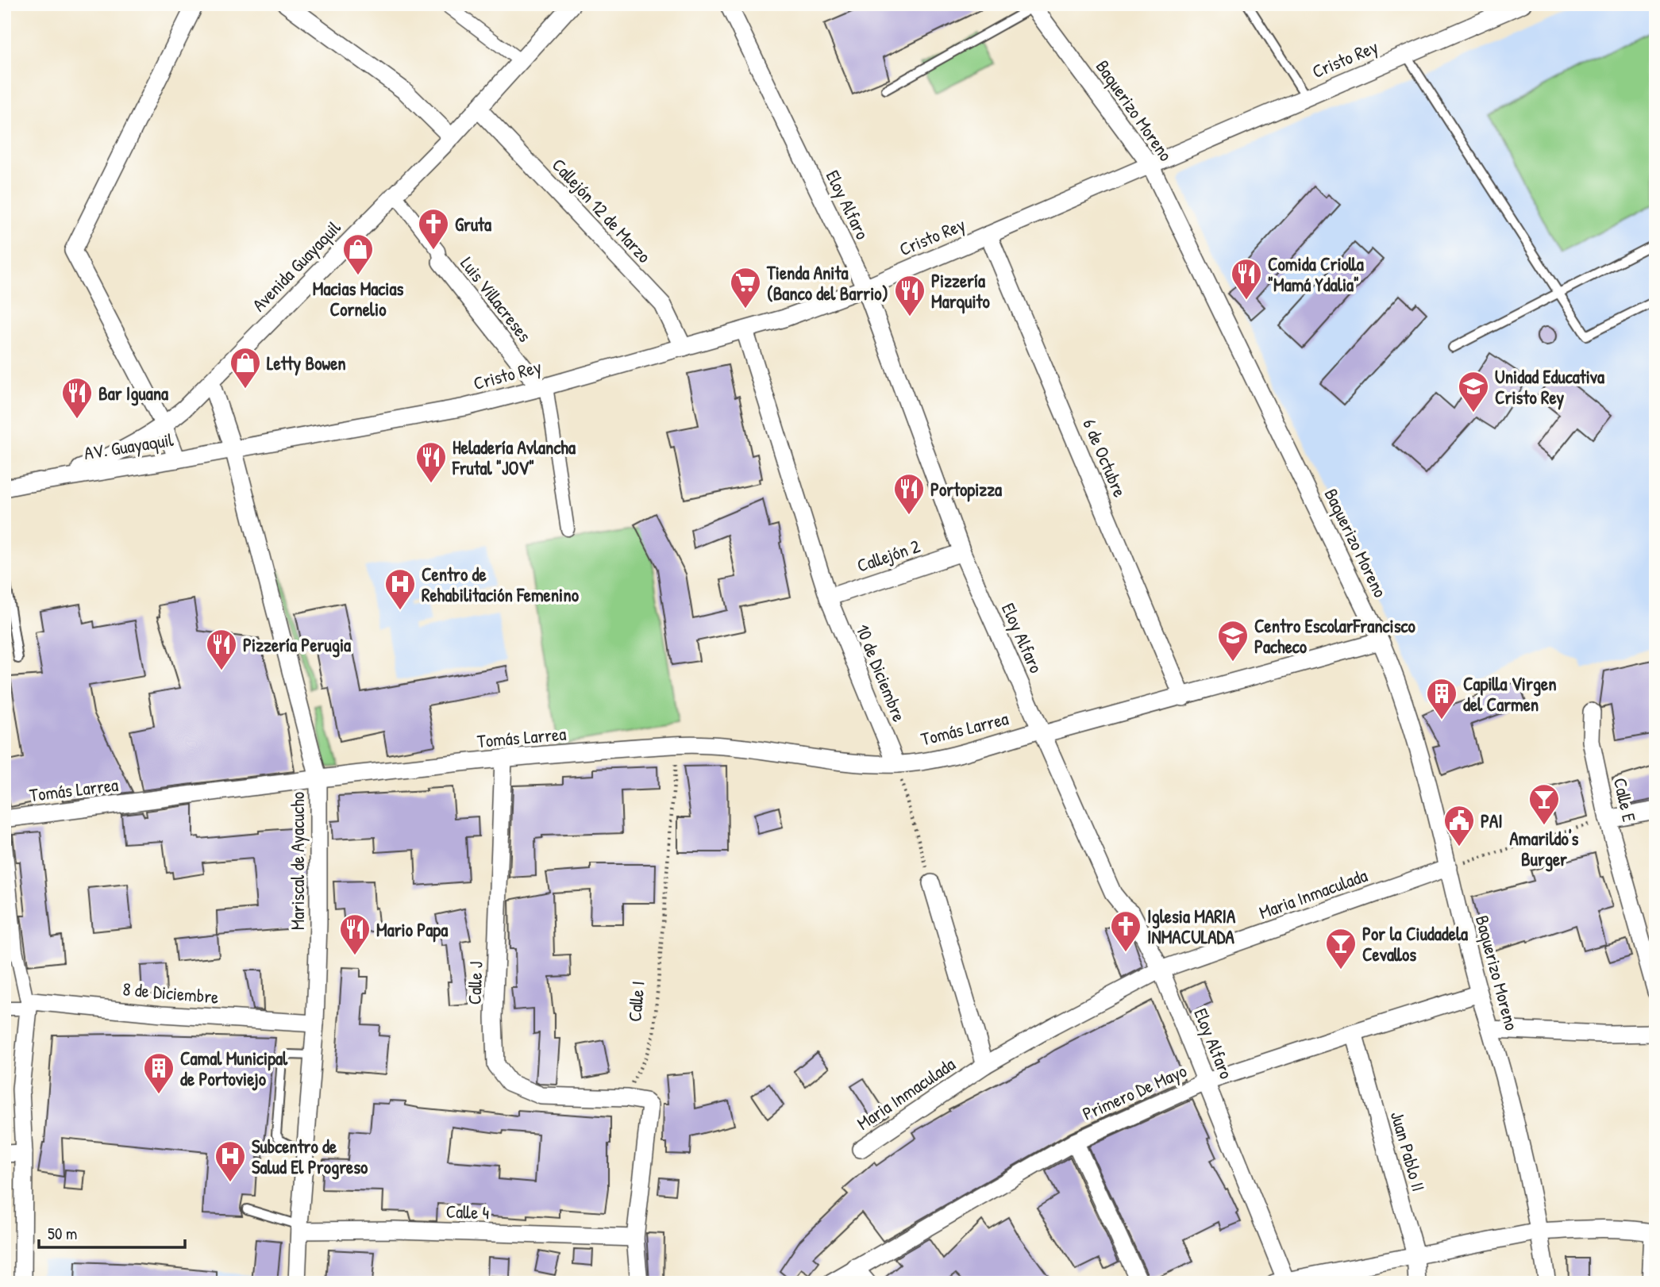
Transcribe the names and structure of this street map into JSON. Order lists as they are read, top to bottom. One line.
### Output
{"streets":{"street":["Cristo Rey","Baquerizo Moreno","Eloy Alfaro","Callejón 12 de Marzo","Avenida Guayaquil","Luis Villacreses","AV. Guayaquil","6 de Octubre","Callejón 2","10 de Diciembre","Tomás Larrea","Calle E","Mariscal de Ayacucho","Maria Inmaculada","Calle J","8 de Diciembre","Primero De Mayo","Juan Pablo II","Calle 4"],"path":["Calle I"]},"crossings":[["Cristo Rey","Baquerizo Moreno"],["Cristo Rey","Eloy Alfaro"],["Cristo Rey","Callejón 12 de Marzo"],["Cristo Rey","Luis Villacreses"],["Cristo Rey","AV. Guayaquil"],["Cristo Rey","6 de Octubre"],["Cristo Rey","10 de Diciembre"],["Cristo Rey","Mariscal de Ayacucho"],["Baquerizo Moreno","Tomás Larrea"],["Baquerizo Moreno","Maria Inmaculada"],["Baquerizo Moreno","Primero De Mayo"],["Eloy Alfaro","Callejón 2"],["Eloy Alfaro","Tomás Larrea"],["Eloy Alfaro","Maria Inmaculada"],["Eloy Alfaro","Primero De Mayo"],["Callejón 12 de Marzo","Avenida Guayaquil"],["Avenida Guayaquil","AV. Guayaquil"],["Avenida Guayaquil","Mariscal de Ayacucho"],["AV. Guayaquil","Mariscal de Ayacucho"],["6 de Octubre","Tomás Larrea"],["Callejón 2","10 de Diciembre"],["10 de Diciembre","Tomás Larrea"],["Tomás Larrea","Mariscal de Ayacucho"],["Tomás Larrea","Calle J"],["Tomás Larrea","Calle I"],["Mariscal de Ayacucho","8 de Diciembre"],["Mariscal de Ayacucho","Calle 4"],["Calle J","Calle I"],["Primero De Mayo","Juan Pablo II"]],"places":{"church":["Gruta","Iglesia MARIA INMACULADA"],"shop":["Macias Macias Cornelio","Letty Bowen"],"restaurant":["Comida Criolla \"Mamá Ydalia\"","Pizzería Marquito","Bar Iguana","Heladería Avlancha Frutal \"JOV\"","Portopizza","Pizzería Perugia","Mario Papa"],"supermarket":["Tienda Anita (Banco del Barrio)"],"school or university":["Unidad Educativa Cristo Rey","Centro EscolarFrancisco Pacheco"],"hospital":["Centro de Rehabilitación Femenino","Subcentro de Salud El Progreso"],"building":["Capilla Virgen del Carmen","Camal Municipal de Portoviejo"],"bar":["Amarildo's Burger","Por la Ciudadela Cevallos"],"public building":["PAI"]},"scale_bar":"50 m"}
